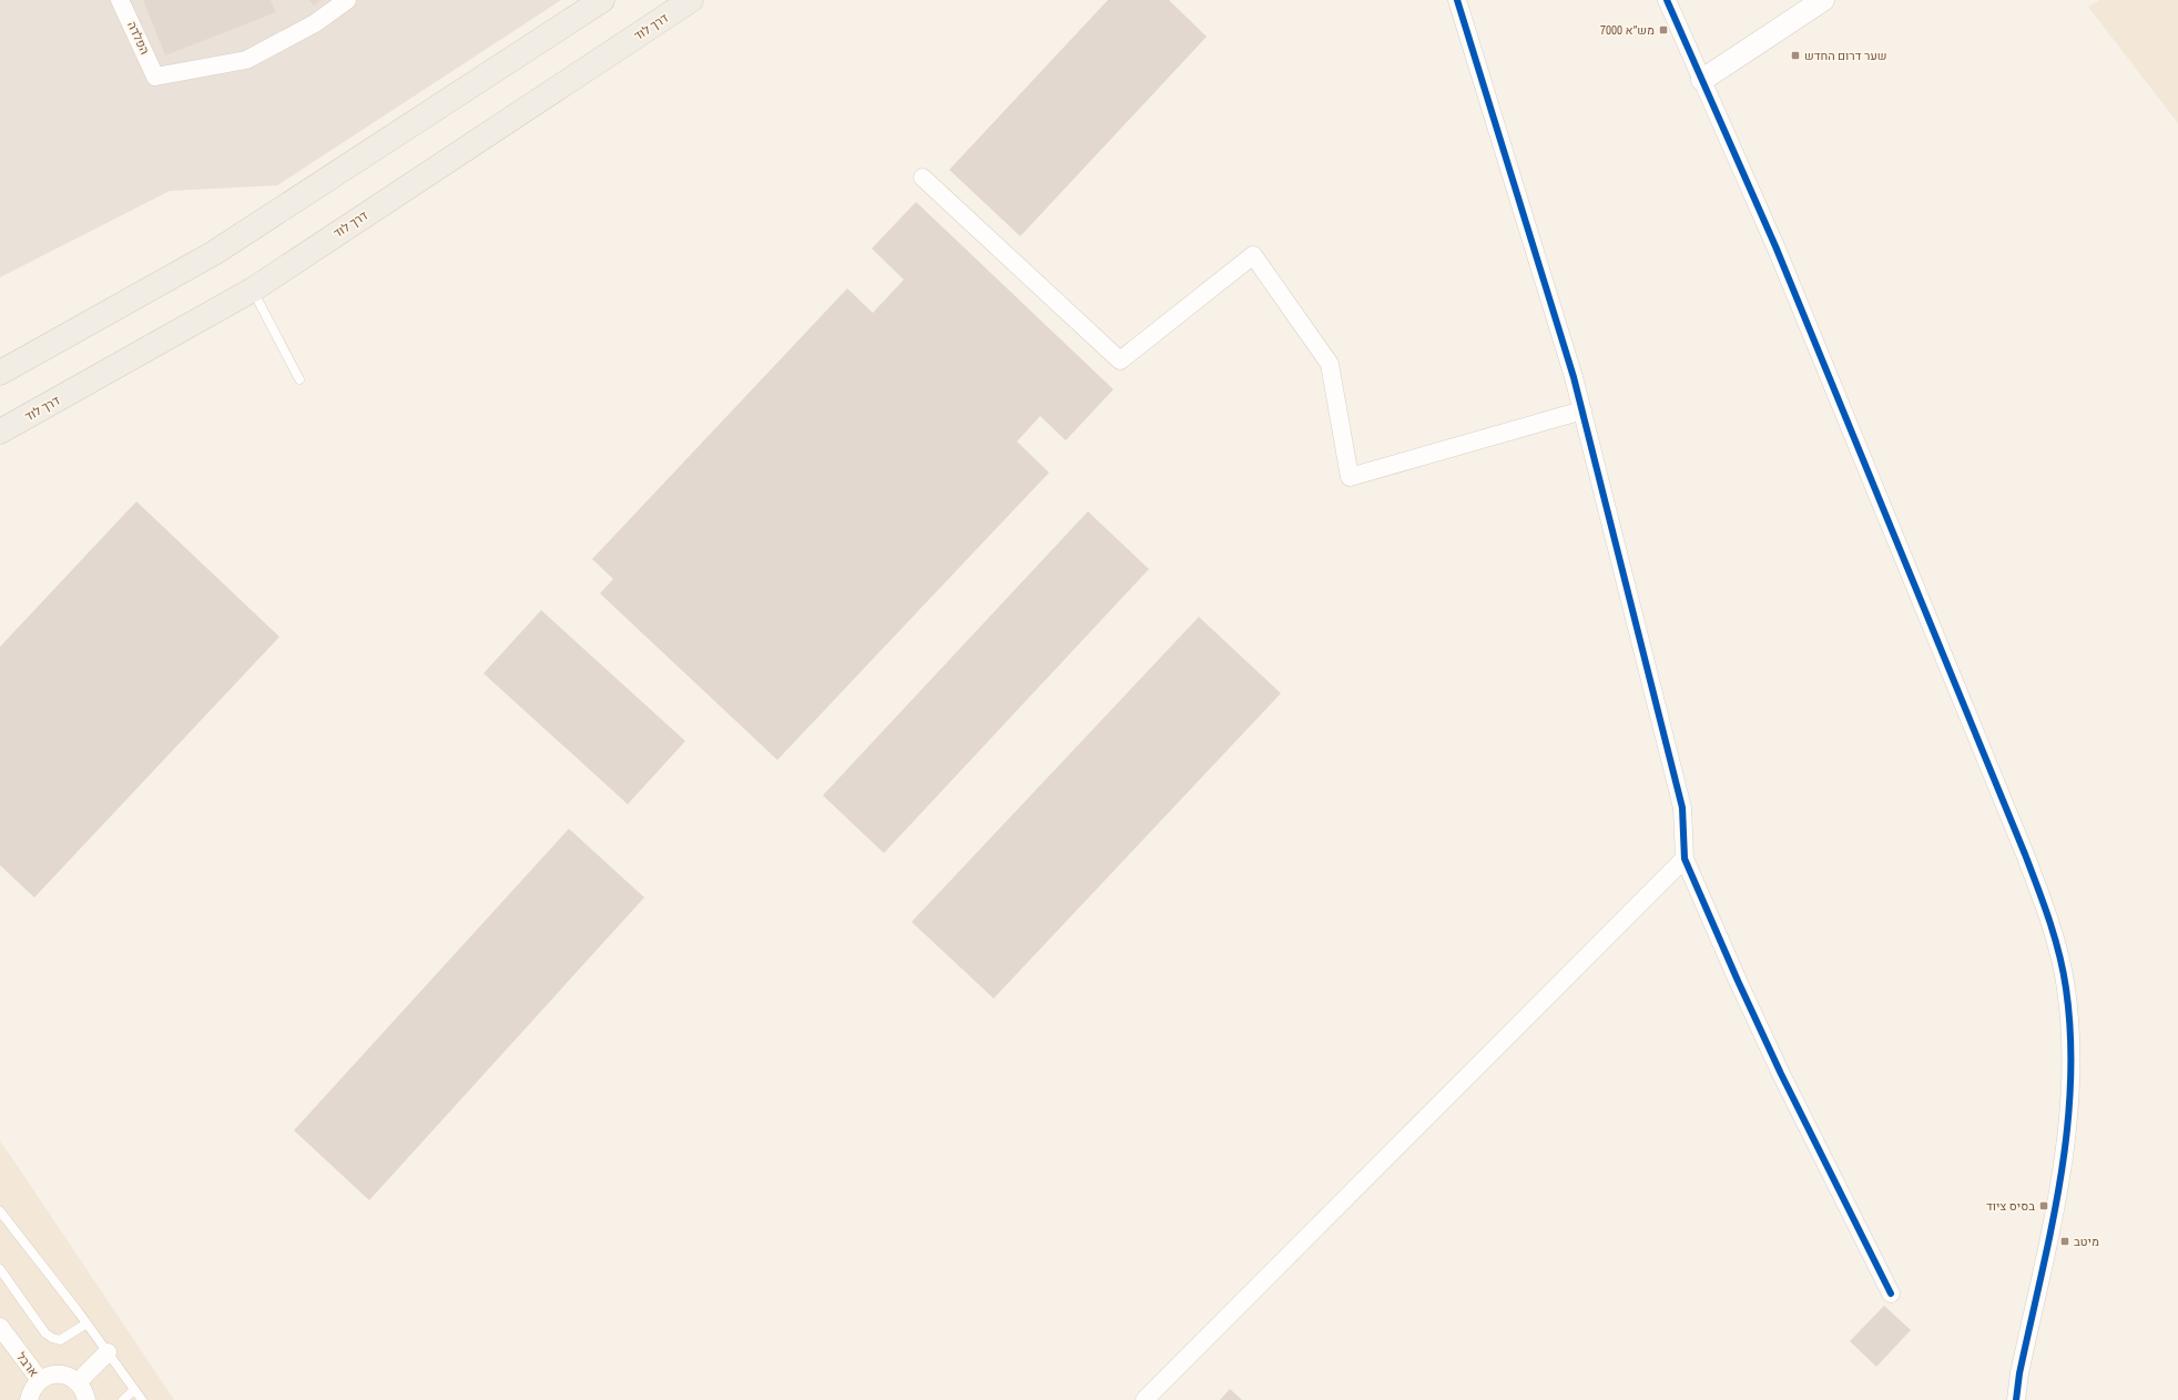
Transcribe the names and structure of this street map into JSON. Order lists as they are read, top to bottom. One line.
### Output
{"streets":{"main road":["דרך לוד"],"street":["הפלדה","ארבל"]},"places":{"transit":["מש״א 7000","שער דרום החדש","בסיס ציוד","מיטב"]}}
